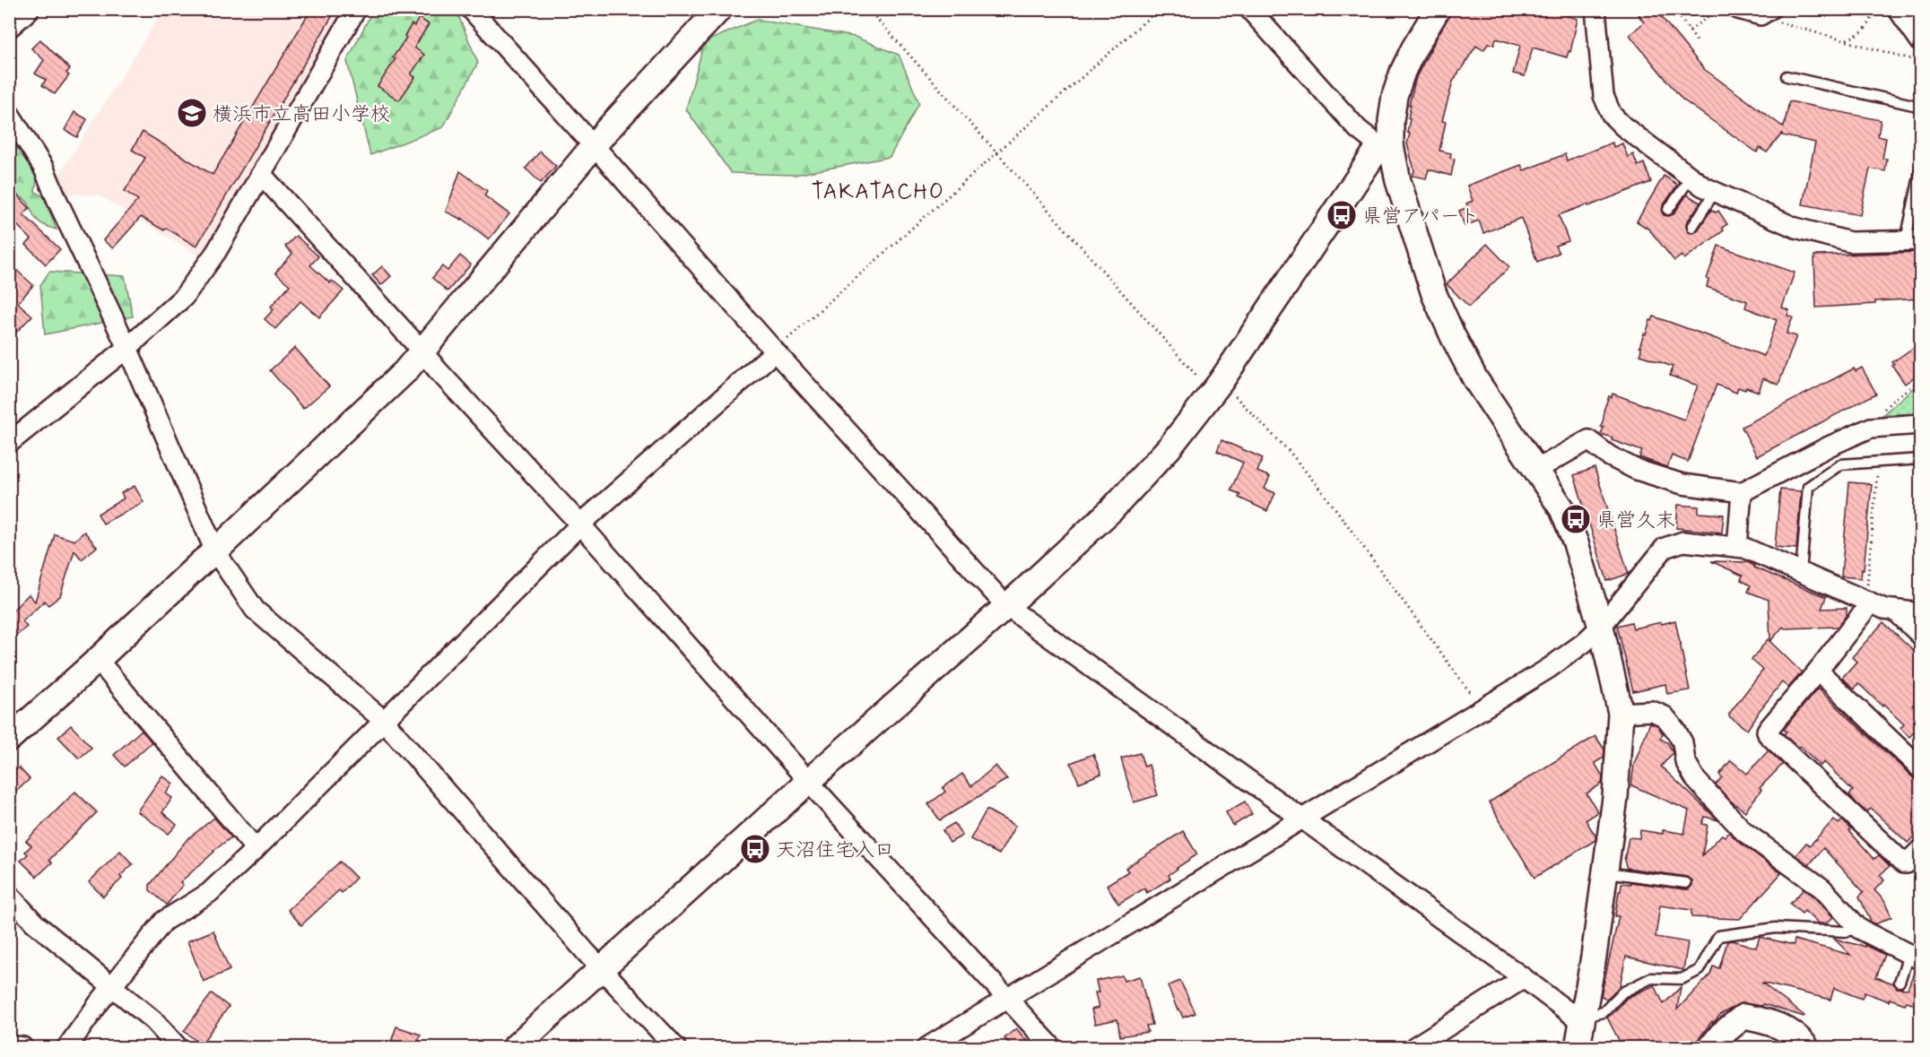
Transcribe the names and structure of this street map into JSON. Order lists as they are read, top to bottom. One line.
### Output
{"districts":["TAKATACHO"],"places":{"school or university":["横浜市立高田小学校"],"bus stop":["県営アパート","県営久末","天沼住宅入口"]}}
